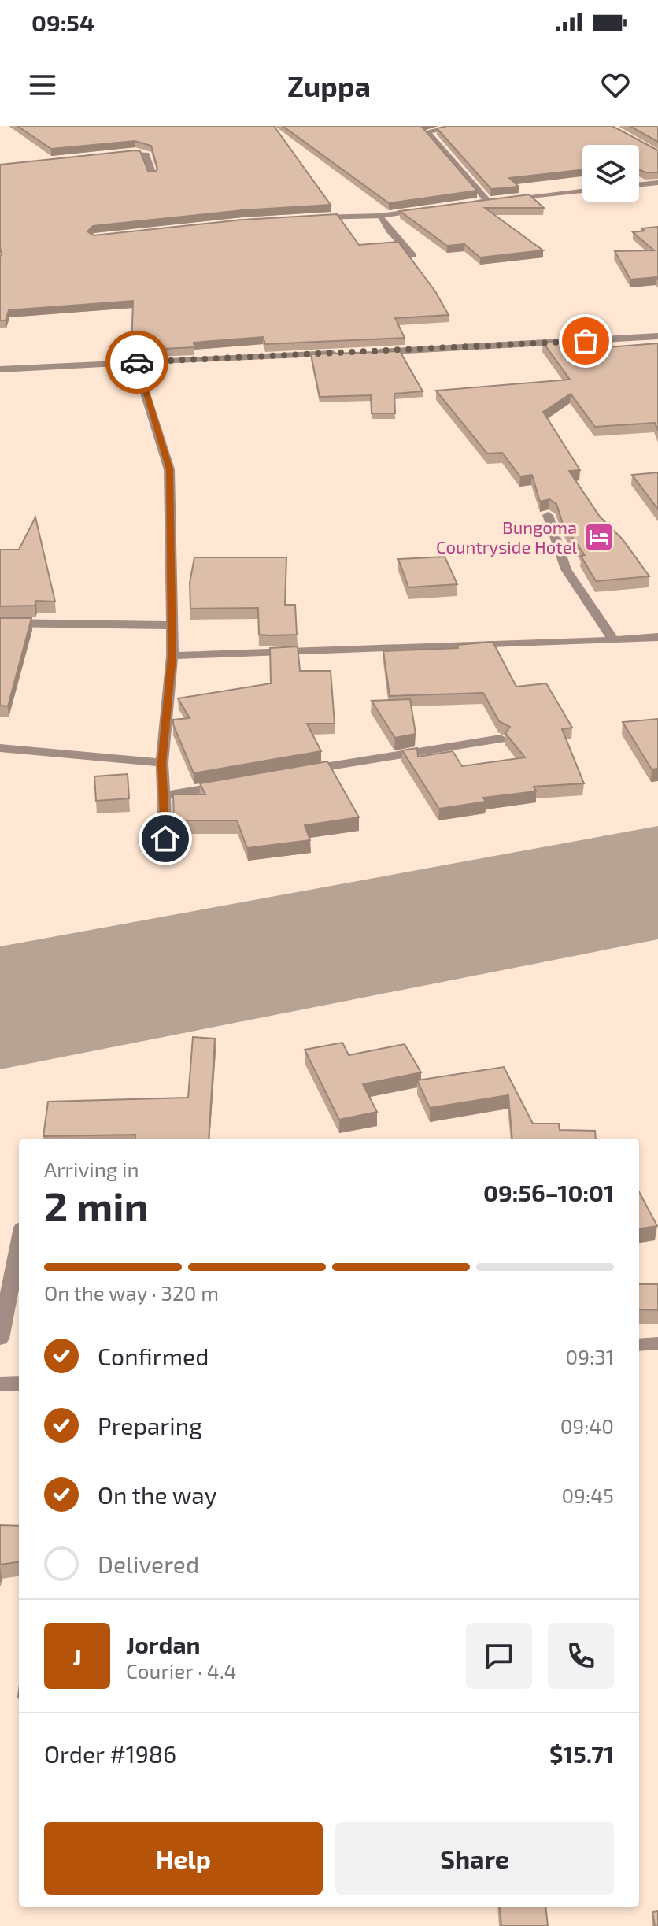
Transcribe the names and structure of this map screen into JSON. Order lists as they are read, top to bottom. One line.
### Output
{"places":{"hotel":["Bungoma Countryside Hotel"]},"page":{"status":"09:54","header":"Zuppa","heading":["2 min","Arriving in","09:56–10:01"],"panel":["Jordan","Courier · 4.4","Order #1986","$15.71"],"bar":"On the way · 320 m","list":[["Confirmed","09:31"],["Preparing","09:40"],["On the way","09:45"],"Delivered"],"round":"J","buttons":["Help","Share"]}}
